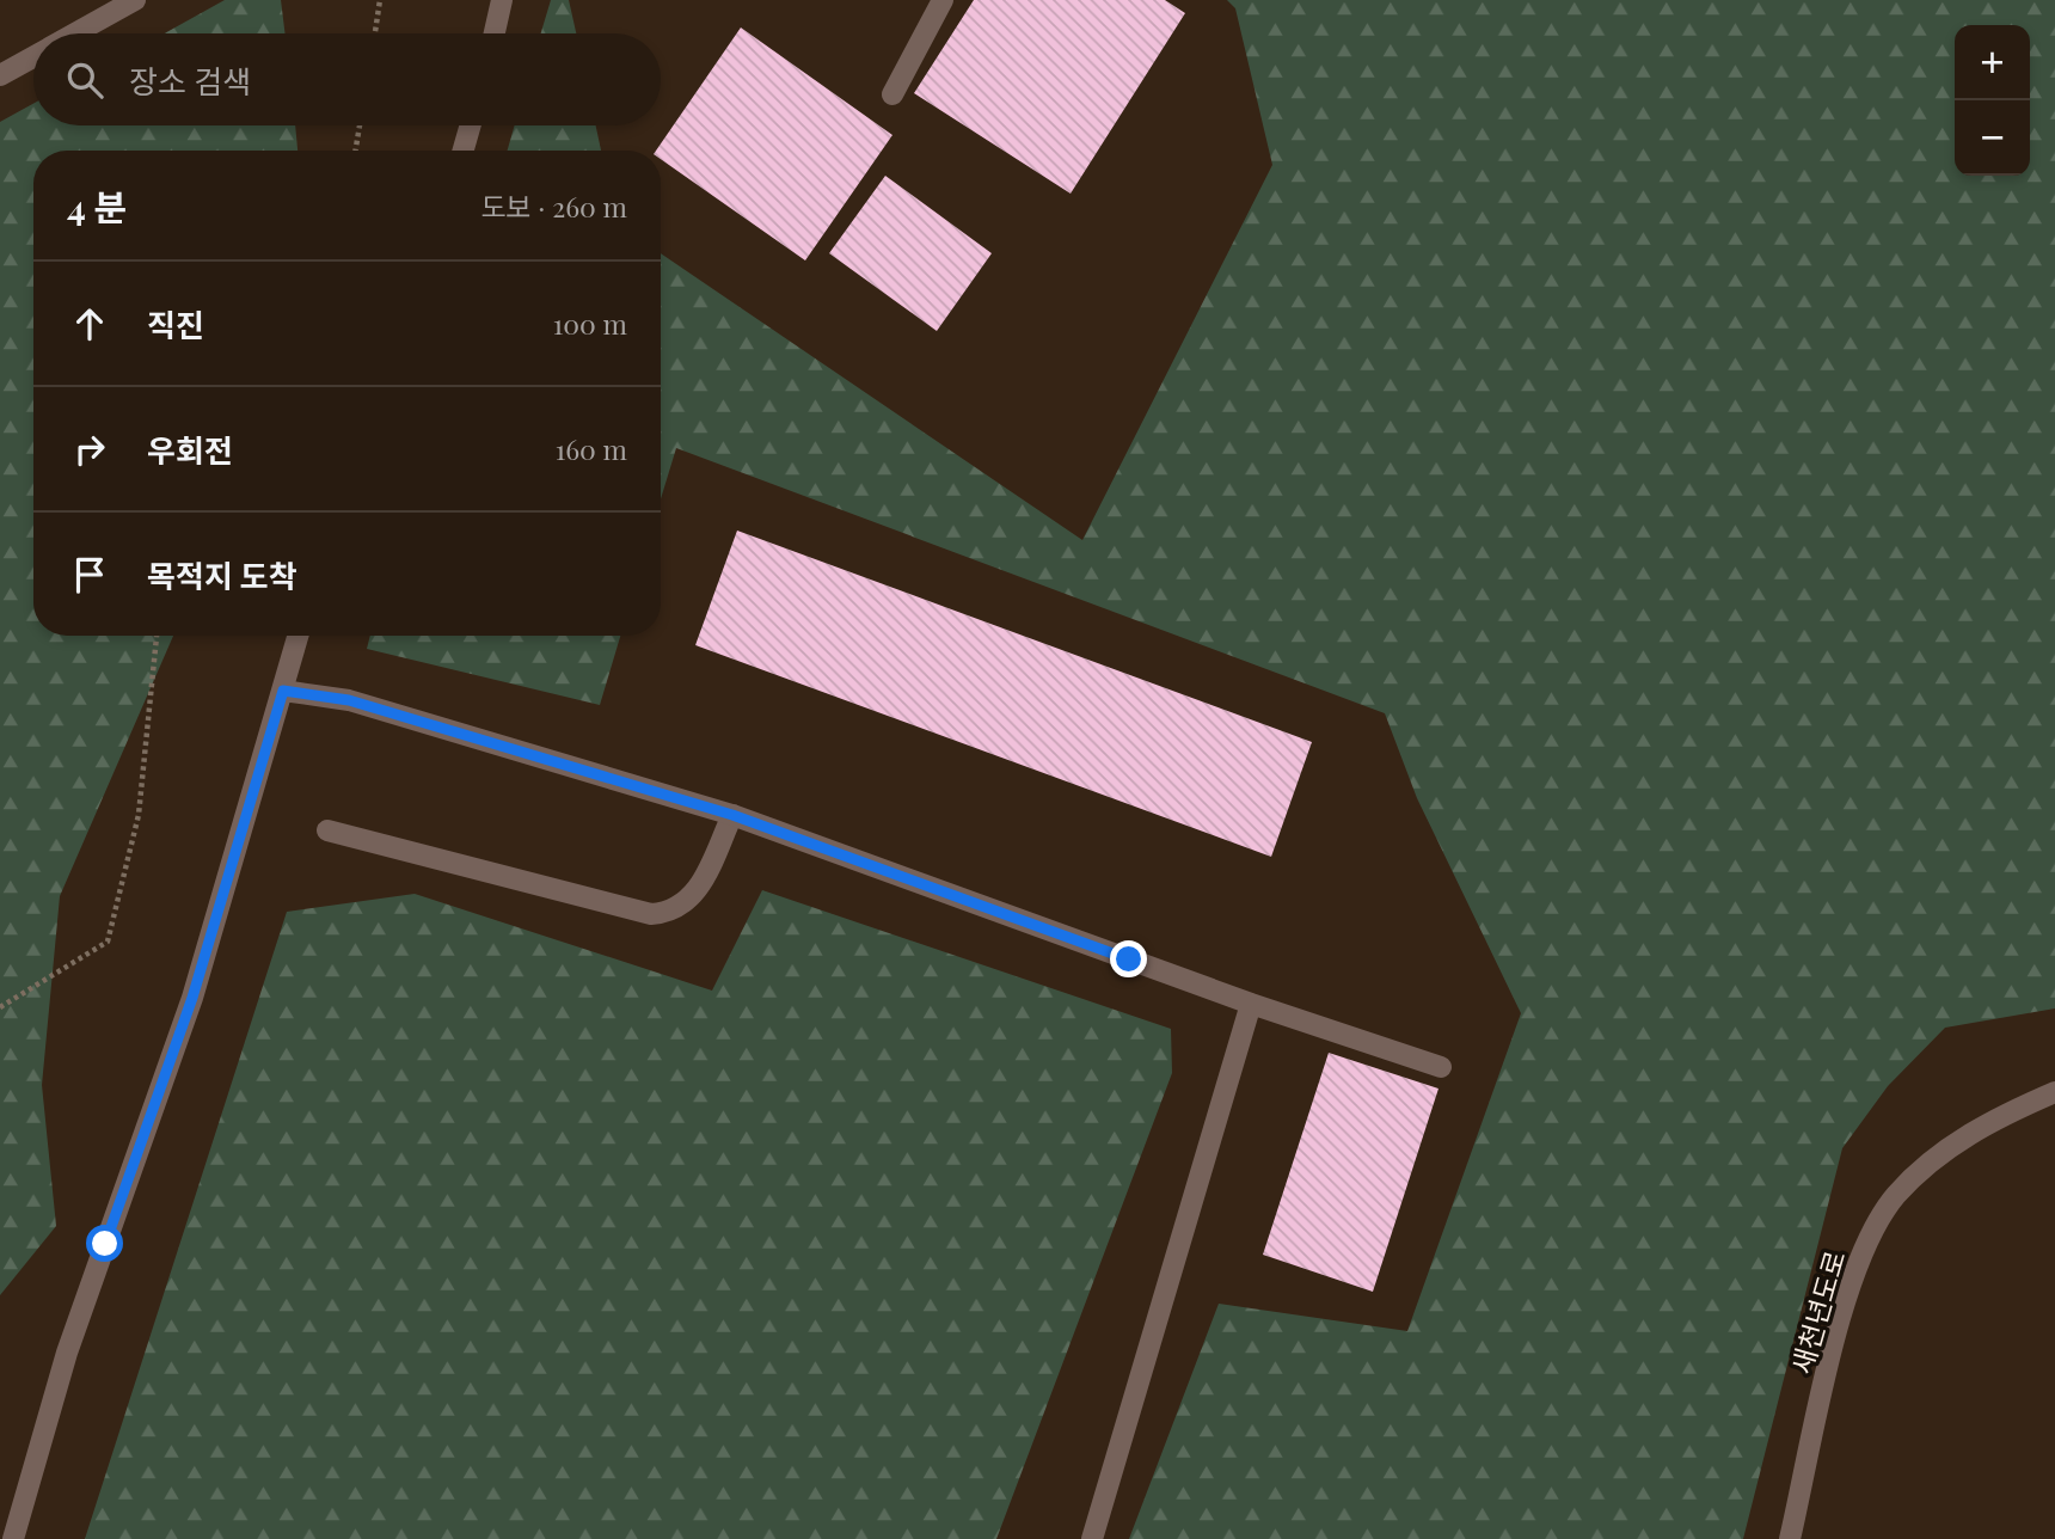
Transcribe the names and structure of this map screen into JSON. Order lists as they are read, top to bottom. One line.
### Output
{"streets":{"street":["새천년도로"]},"page":{"map_buttons":["+","−"],"search":"장소 검색","heading":["4 분","도보 · 260 m"],"list":[["직진","100 m"],["우회전","160 m"],"목적지 도착"]}}
